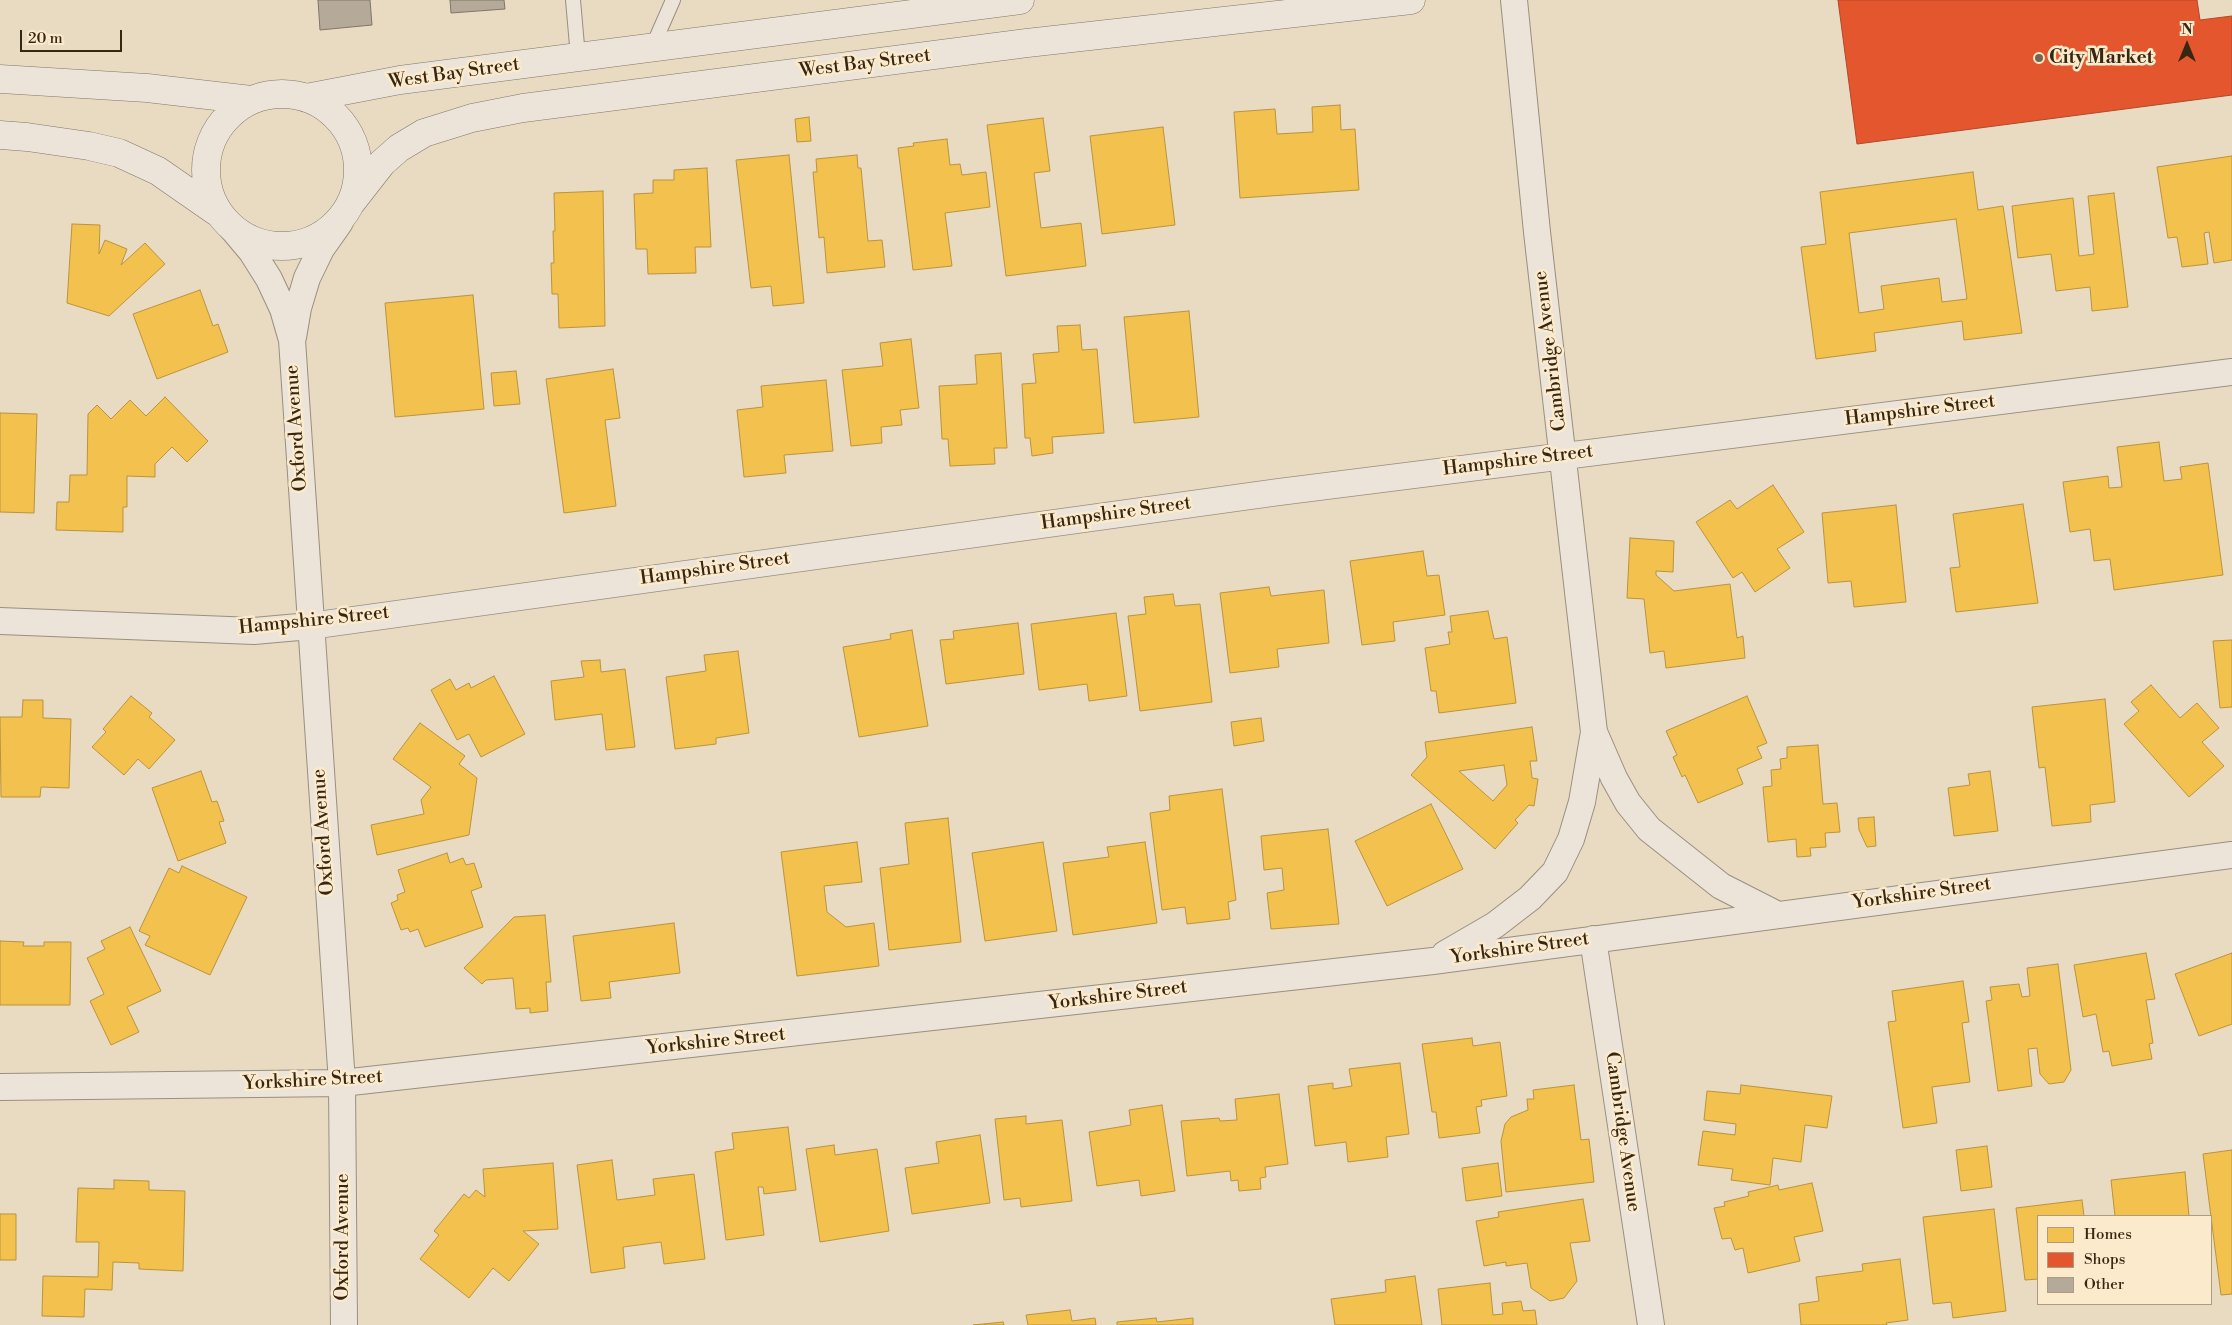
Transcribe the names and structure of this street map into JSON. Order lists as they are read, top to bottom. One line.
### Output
{"streets":{"main road":["West Bay Street"],"street":["Cambridge Avenue","Hampshire Street","Oxford Avenue","Yorkshire Street"]},"crossings":[["West Bay Street","Oxford Avenue"],["Cambridge Avenue","Hampshire Street"],["Cambridge Avenue","Yorkshire Street"],["Hampshire Street","Oxford Avenue"],["Oxford Avenue","Yorkshire Street"]],"places":["City Market"],"legend":["Homes","Shops","Other"],"scale_bar":"20 m","north":"top"}
